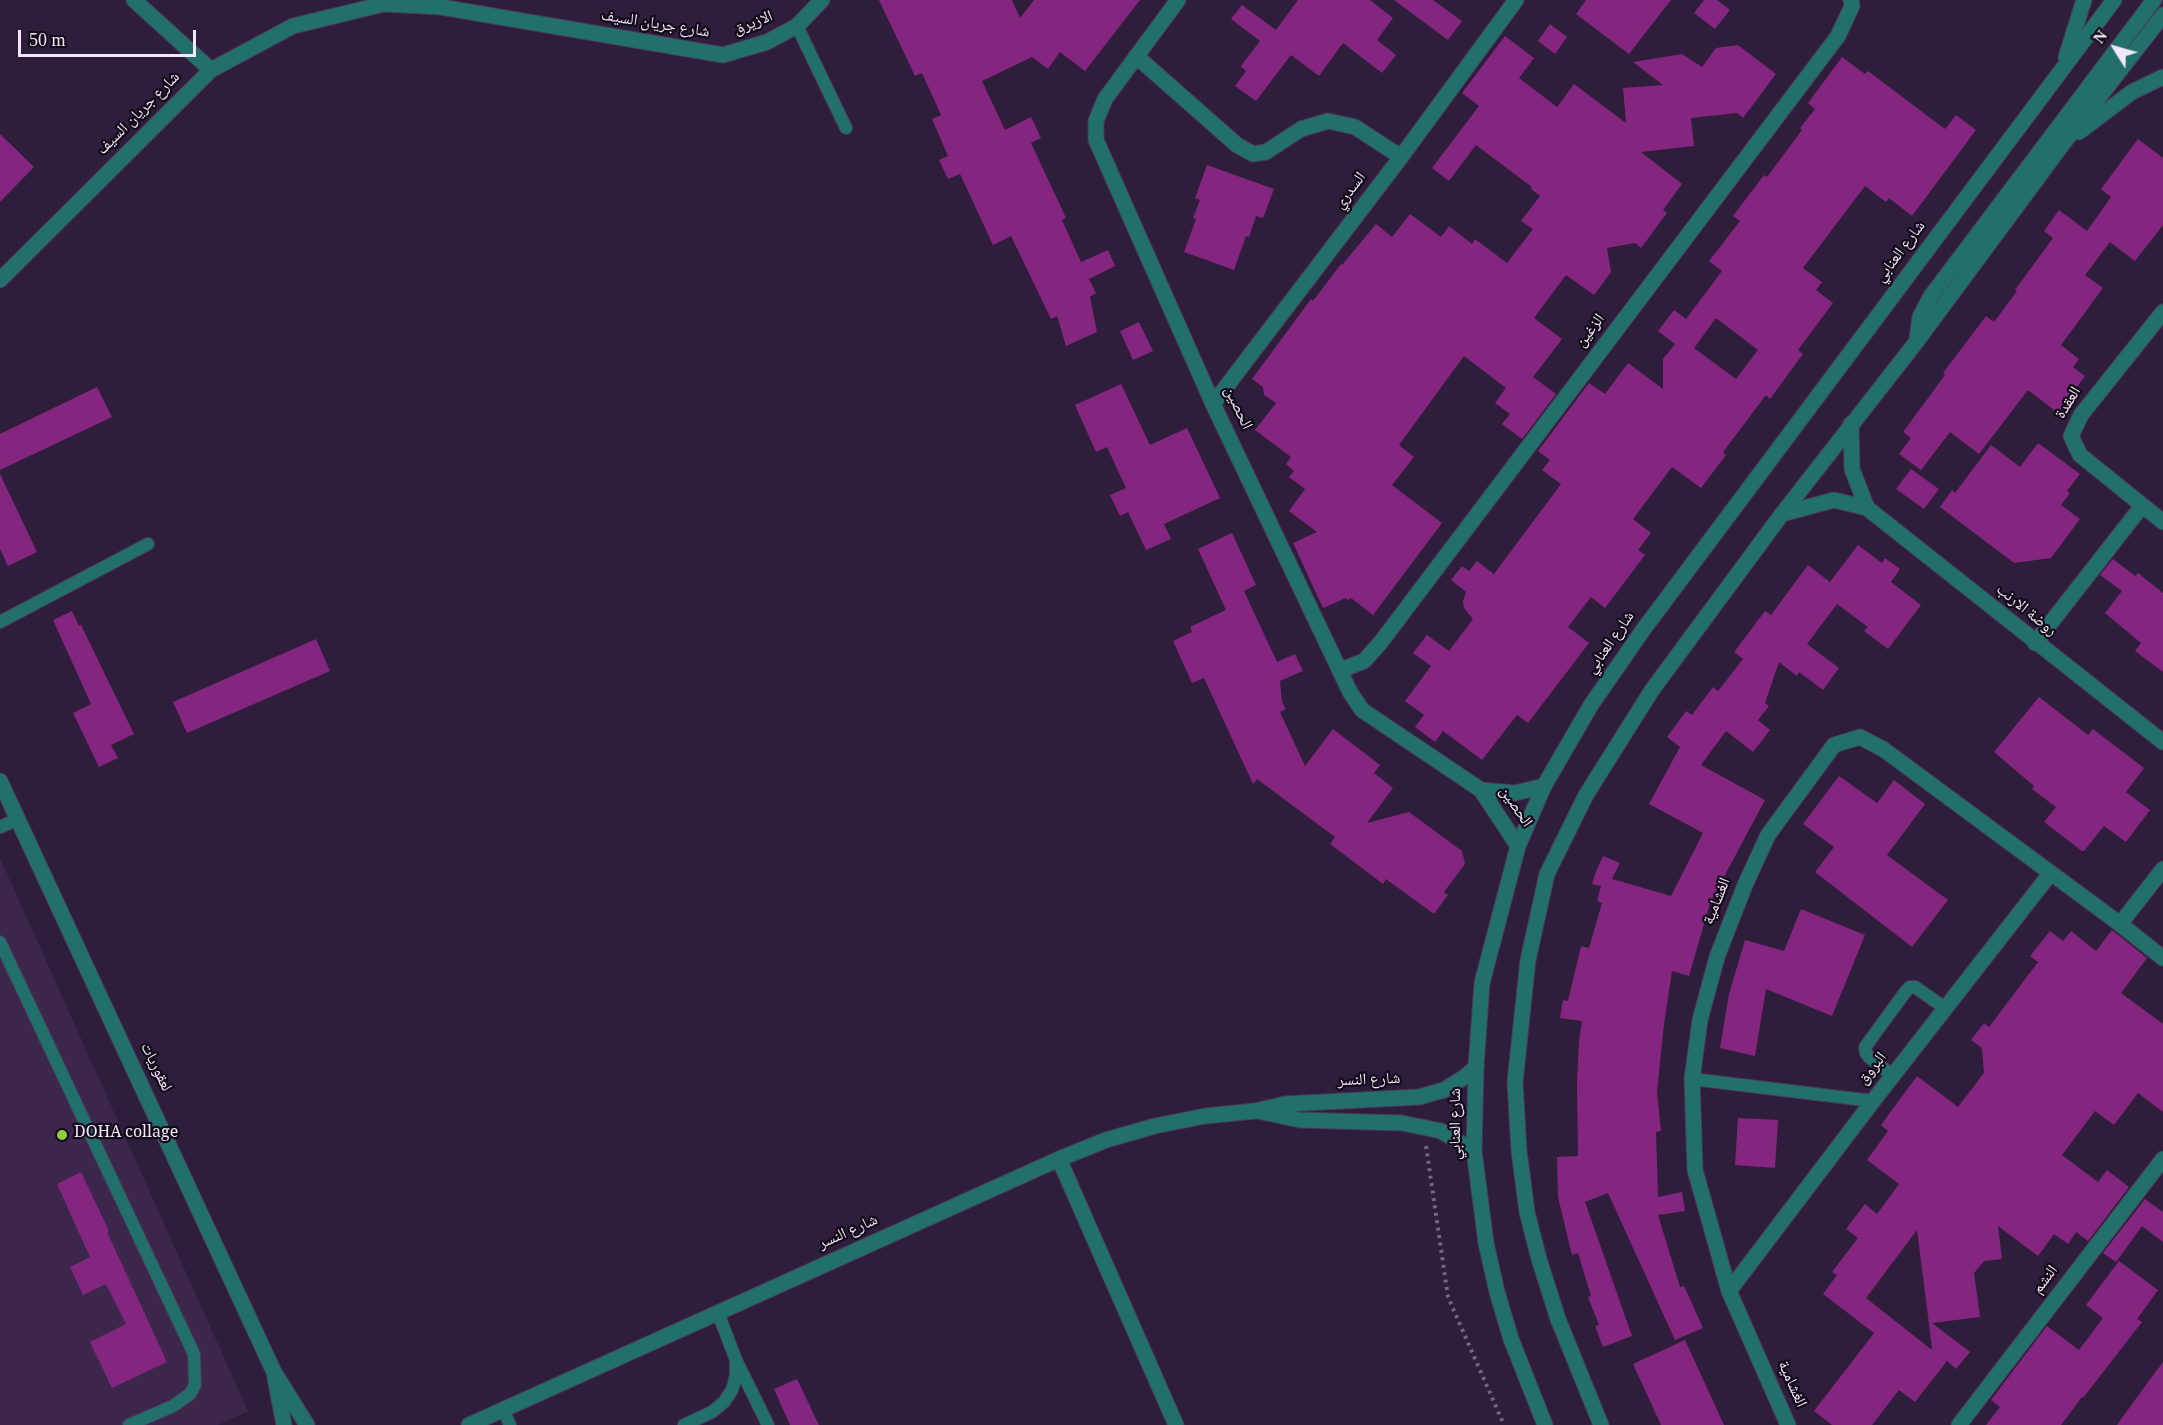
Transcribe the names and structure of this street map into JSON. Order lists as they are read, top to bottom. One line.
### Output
{"streets":{"street":["الازيرق","شارع جريان السيف","السدري","شارع العنابي","الزغين","العقدة","الحصين","روضة الارنب","الغشامية","لعقوريات","البروق","شارع النسر","النشم"]},"crossings":[["الازيرق","شارع جريان السيف"],["السدري","الحصين"],["شارع العنابي","الحصين"],["شارع العنابي","شارع النسر"],["الزغين","الحصين"],["الغشامية","البروق"]],"places":["DOHA collage"],"scale_bar":"50 m","north":"top left"}
